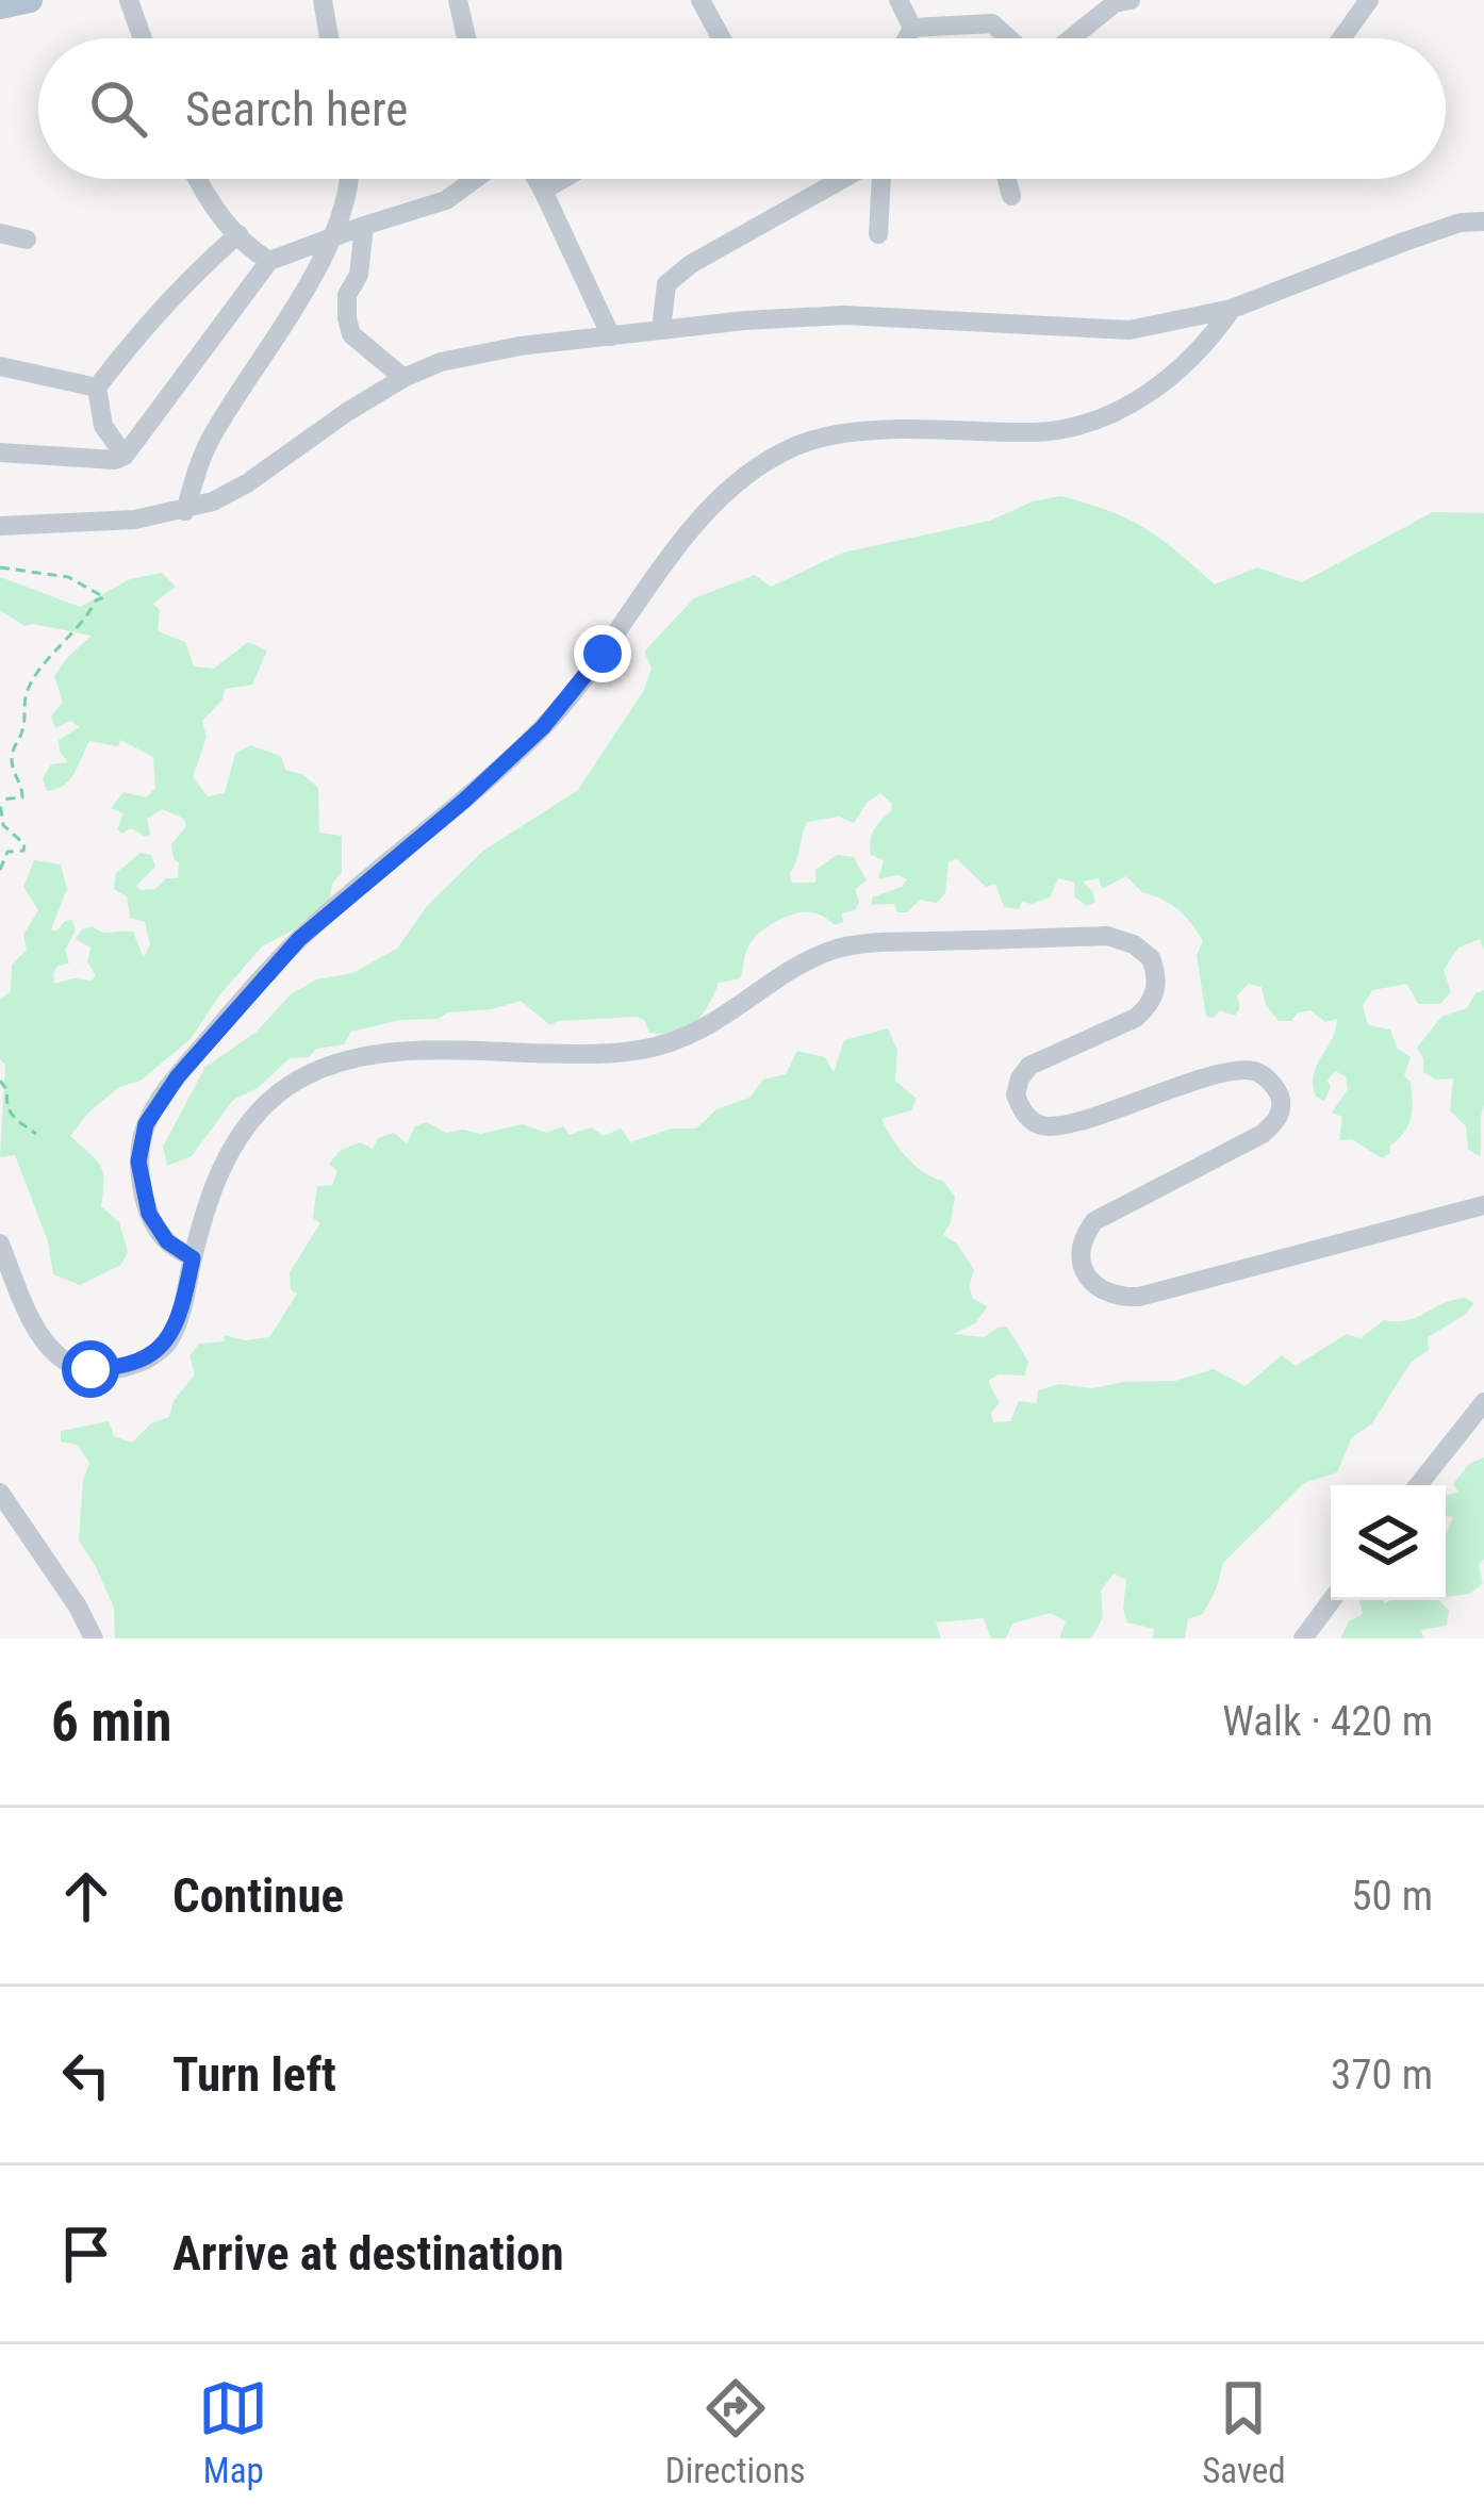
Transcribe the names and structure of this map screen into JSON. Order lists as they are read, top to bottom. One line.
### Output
{"page":{"search":"Search here","heading":["6 min","Walk · 420 m"],"list":[["Continue","50 m"],["Turn left","370 m"],"Arrive at destination"],"nav":["Map","Directions","Saved"]}}
